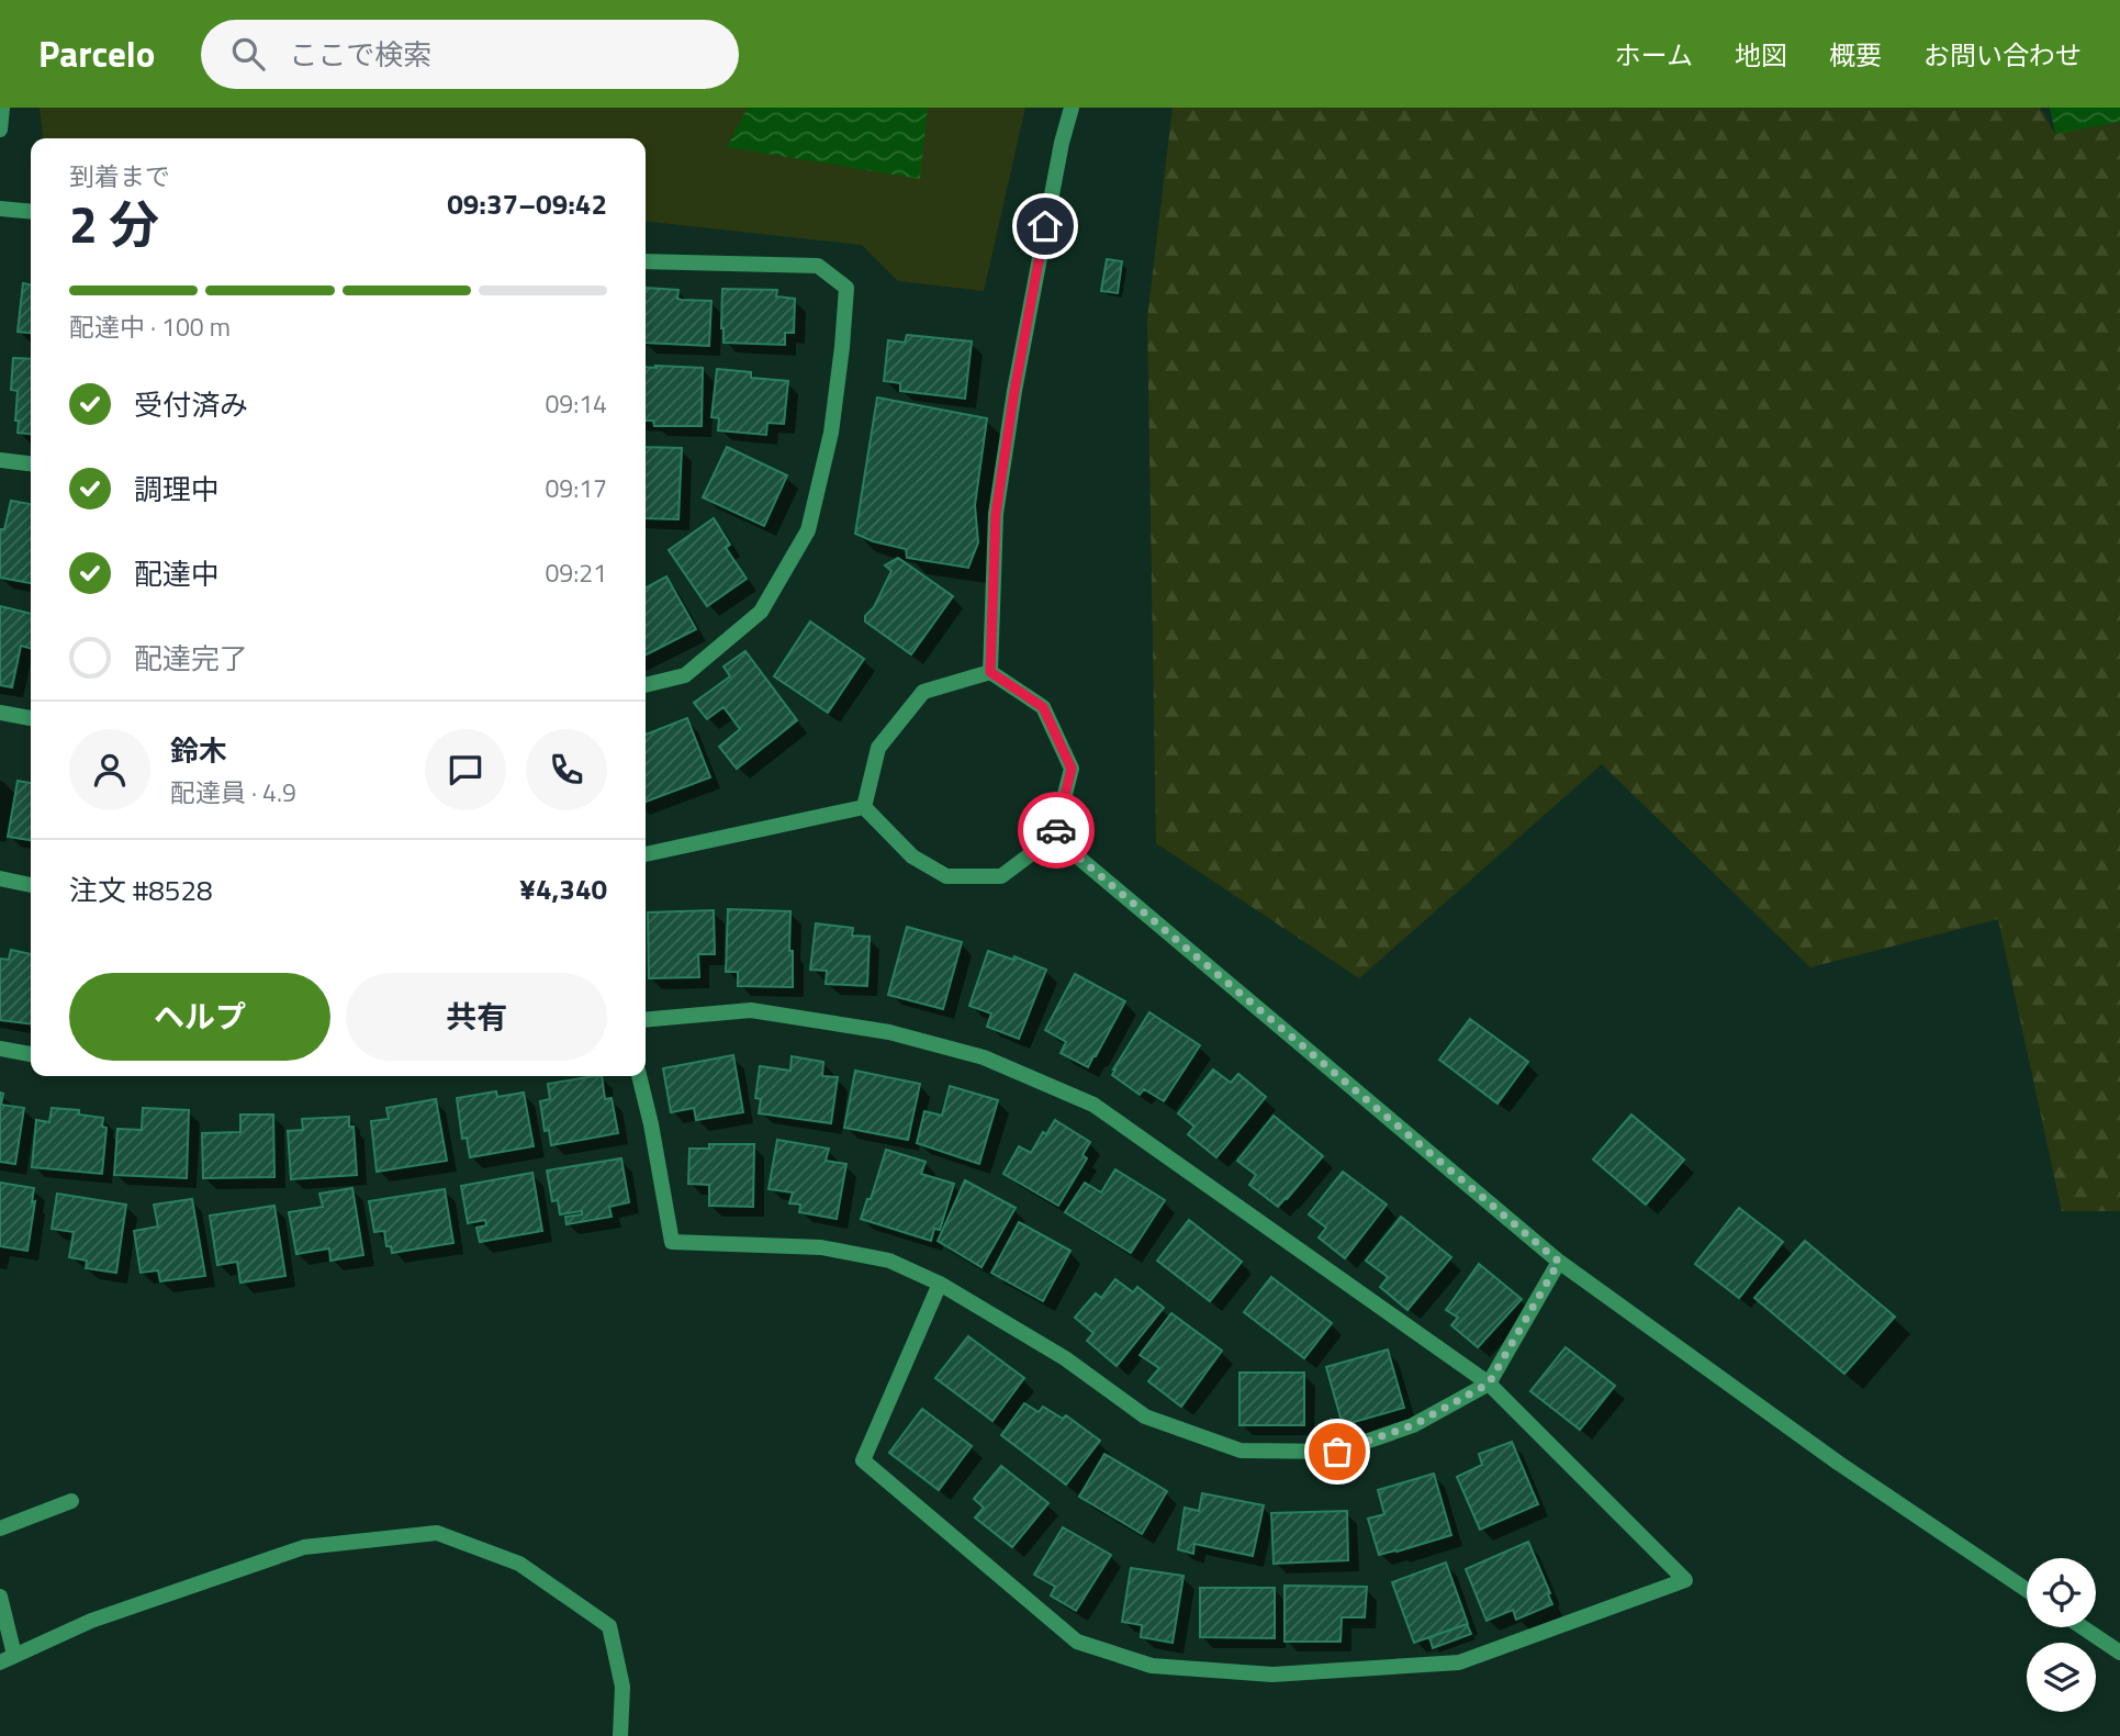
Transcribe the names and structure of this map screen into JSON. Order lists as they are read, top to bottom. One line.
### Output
{"page":{"header":"Parcelo","search":"ここで検索","nav":["ホーム","地図","概要","お問い合わせ"],"heading":["2 分","到着まで","09:37–09:42"],"panel":["鈴木","配達員 · 4.9","注文 #8528","¥4,340"],"bar":"配達中 · 100 m","list":[["受付済み","09:14"],["調理中","09:17"],["配達中","09:21"],"配達完了"],"buttons":["ヘルプ","共有"]}}
